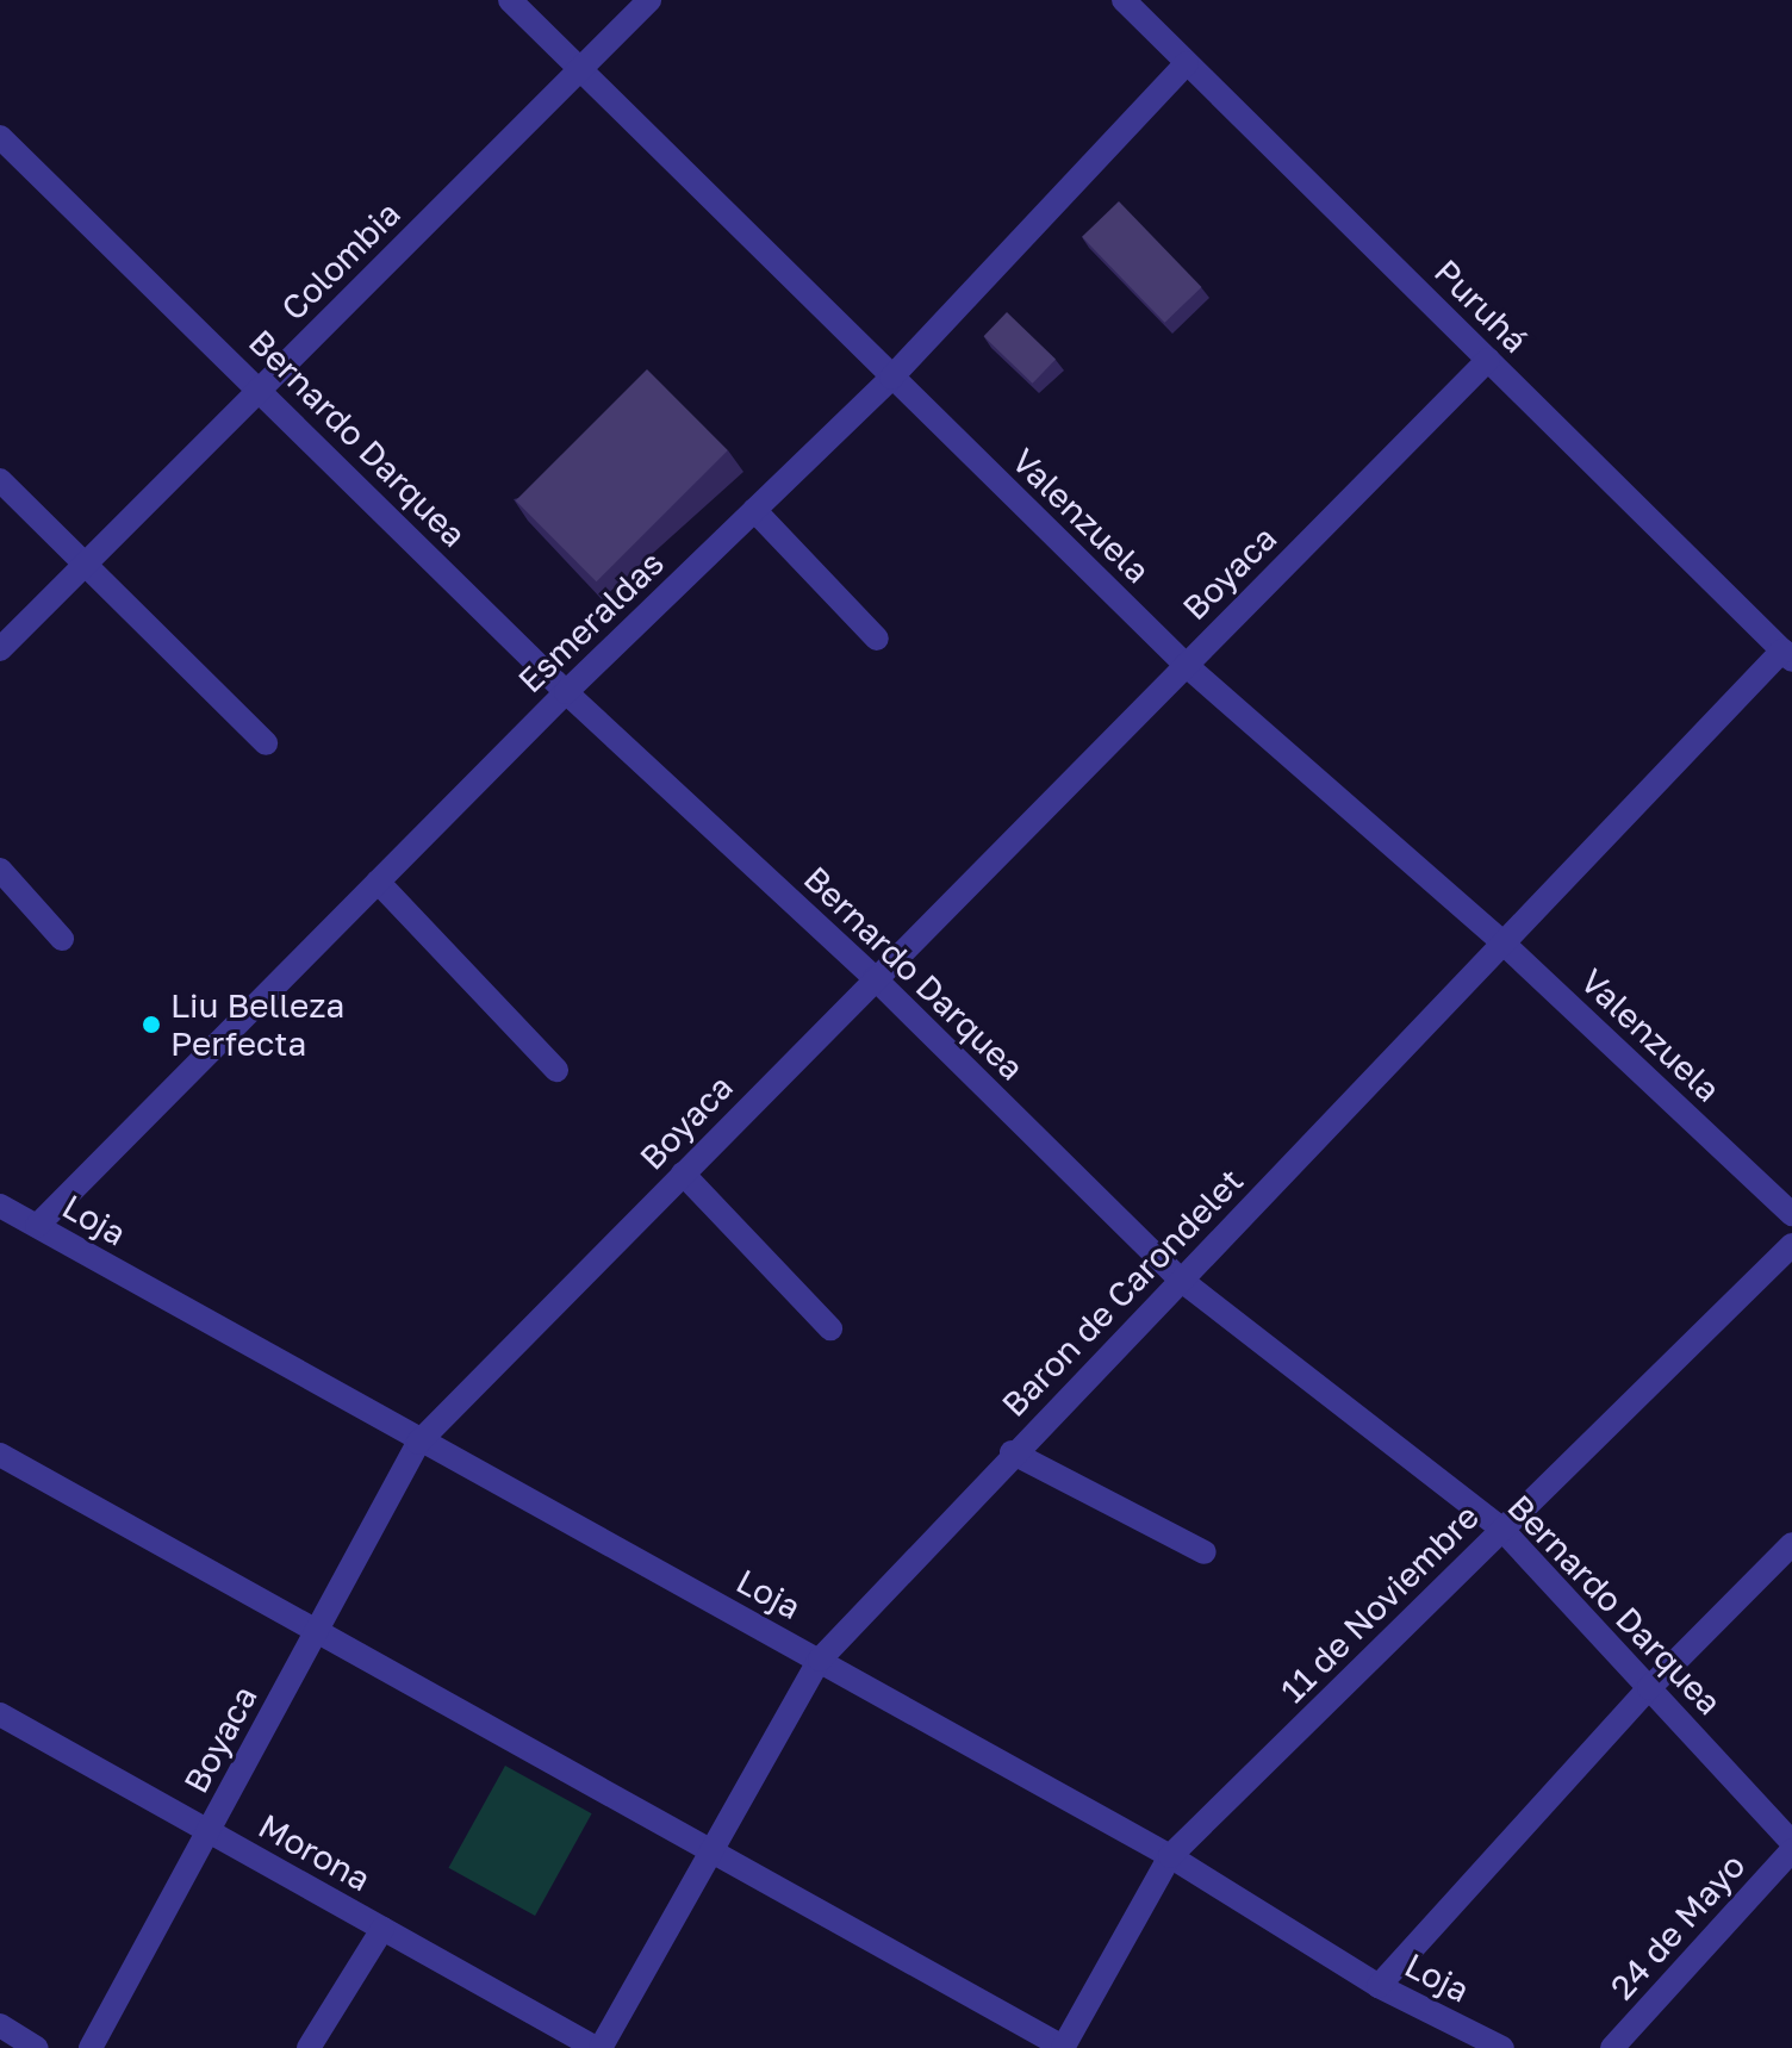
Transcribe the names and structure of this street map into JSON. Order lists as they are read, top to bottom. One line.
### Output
{"streets":{"street":["Colombia","Puruhá","Bernardo Darquea","Valenzuela","Boyaca","Esmeraldas","Loja","Baron de Carondelet","11 de Noviembre","Morona","24 de Mayo"]},"crossings":[["Colombia","Bernardo Darquea"],["Colombia","Valenzuela"],["Puruhá","Boyaca"],["Puruhá","Esmeraldas"],["Puruhá","Baron de Carondelet"],["Bernardo Darquea","Boyaca"],["Bernardo Darquea","Esmeraldas"],["Bernardo Darquea","Baron de Carondelet"],["Bernardo Darquea","11 de Noviembre"],["Valenzuela","Boyaca"],["Valenzuela","Esmeraldas"],["Valenzuela","Baron de Carondelet"],["Boyaca","Loja"],["Boyaca","Morona"],["Esmeraldas","Loja"],["Loja","Baron de Carondelet"],["Loja","11 de Noviembre"],["Baron de Carondelet","Morona"]],"places":["Liu Belleza Perfecta"]}
